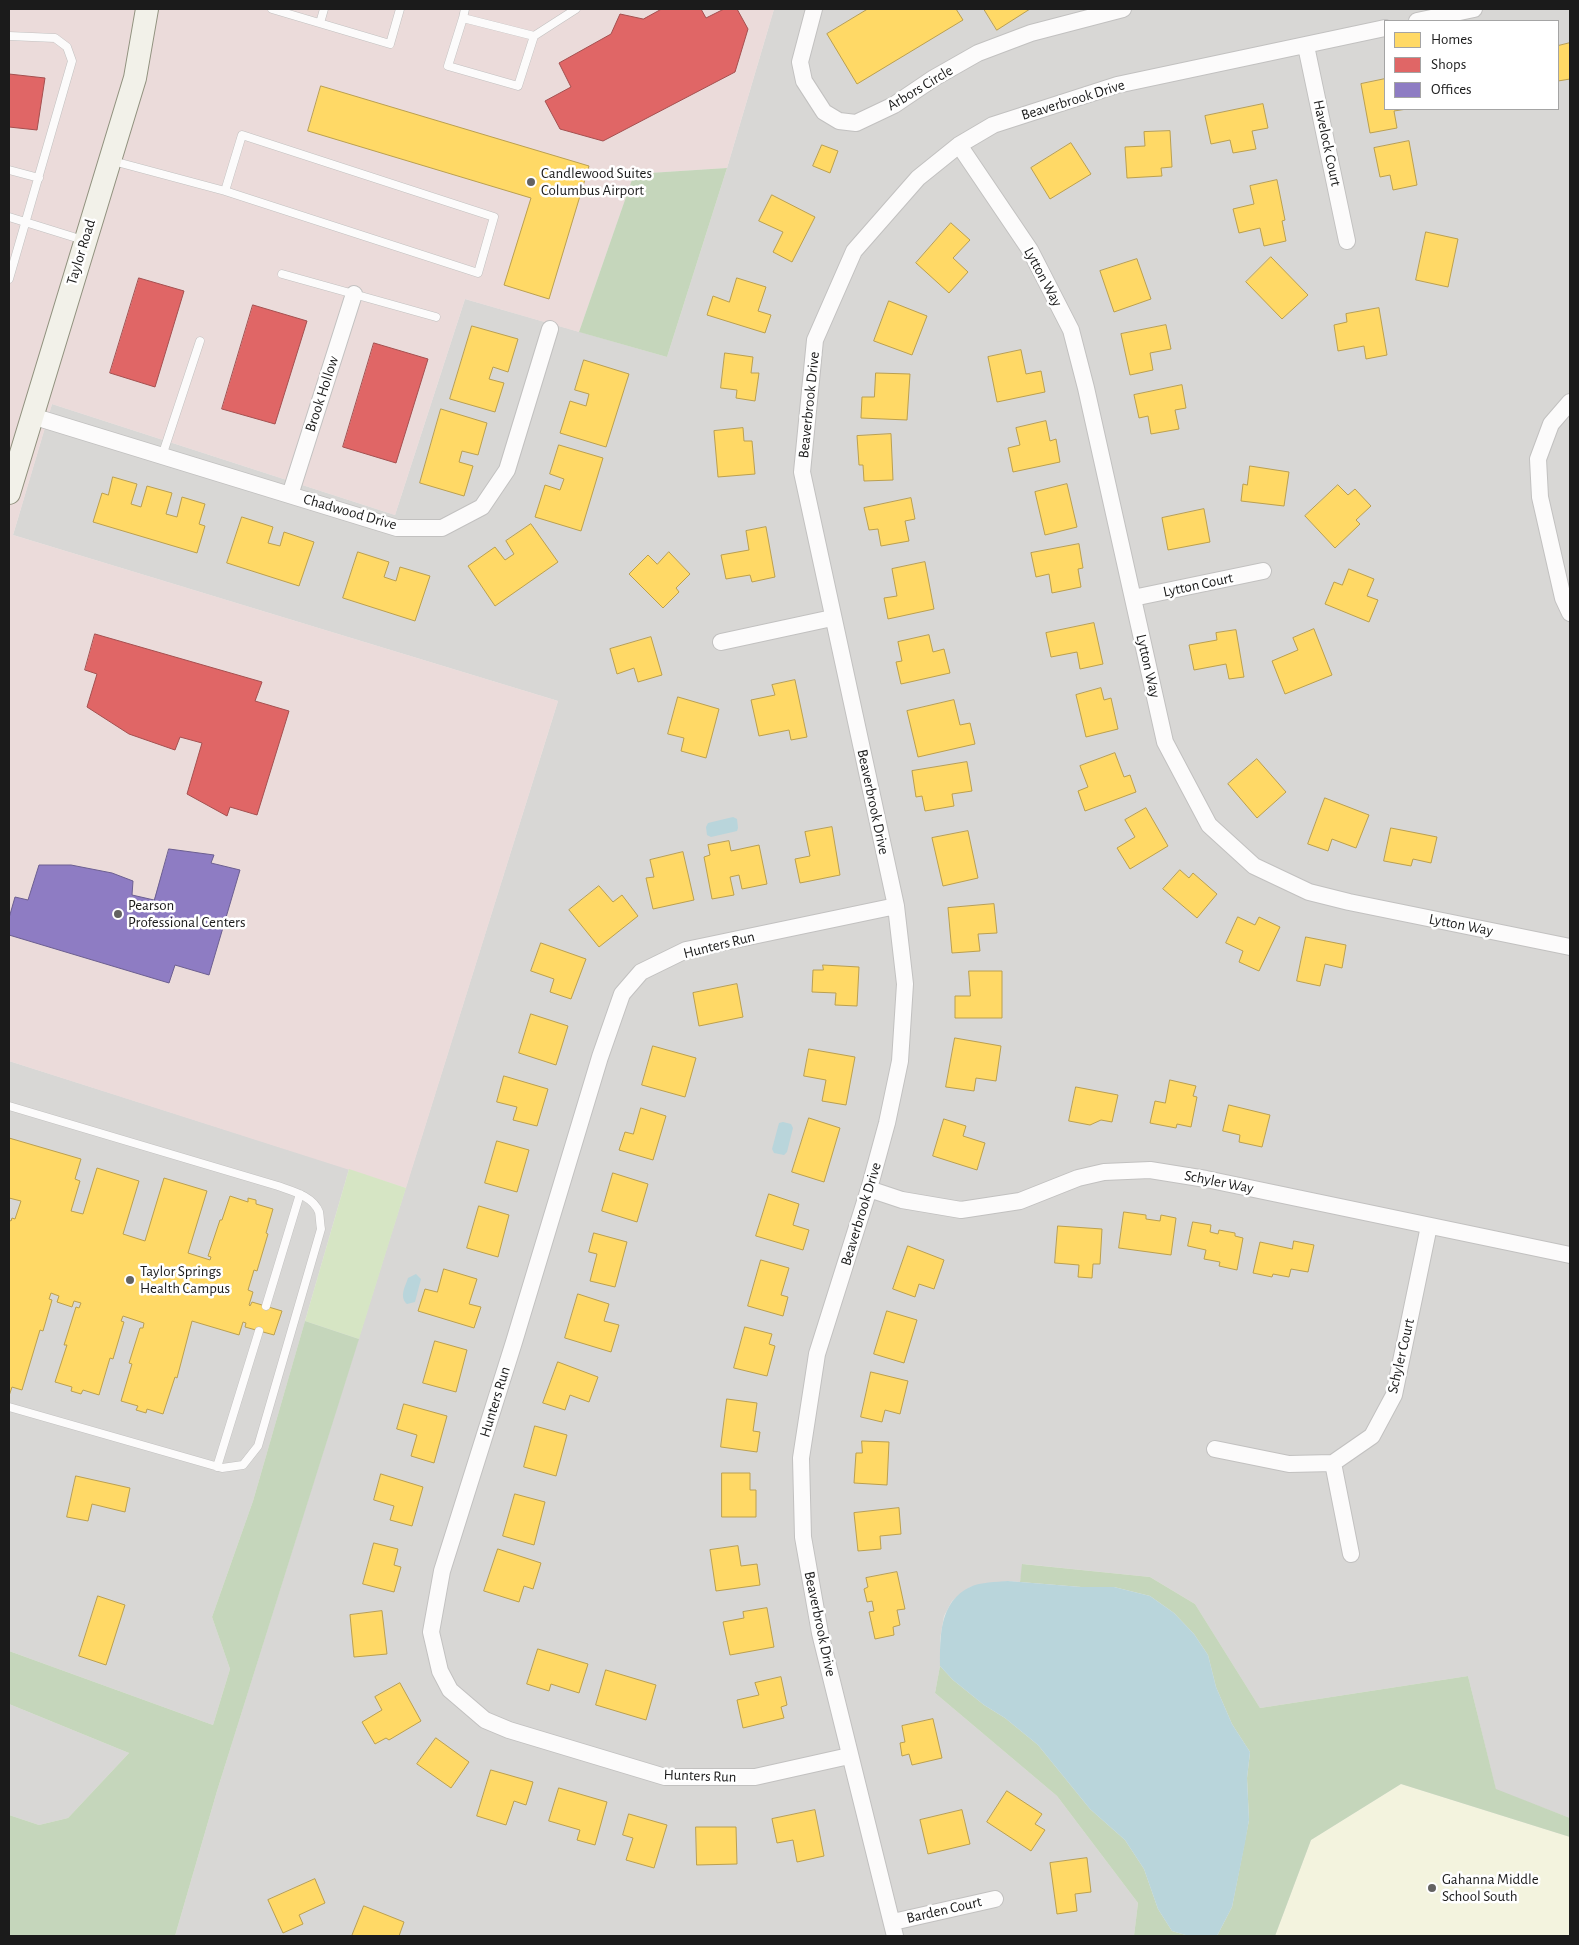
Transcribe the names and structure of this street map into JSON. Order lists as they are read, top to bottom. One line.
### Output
{"streets":{"main road":["Taylor Road"],"street":["Arbors Circle","Beaverbrook Drive","Havelock Court","Lytton Way","Brook Hollow","Chadwood Drive","Lytton Court","Hunters Run","Schyler Way","Schyler Court","Barden Court"]},"crossings":[["Beaverbrook Drive","Havelock Court"],["Beaverbrook Drive","Lytton Way"],["Beaverbrook Drive","Hunters Run"],["Beaverbrook Drive","Schyler Way"],["Beaverbrook Drive","Barden Court"],["Taylor Road","Chadwood Drive"],["Lytton Way","Lytton Court"],["Brook Hollow","Chadwood Drive"],["Schyler Way","Schyler Court"]],"places":["Candlewood Suites Columbus Airport","Pearson Professional Centers","Taylor Springs Health Campus","Gahanna Middle School South"],"legend":["Homes","Shops","Offices"]}
